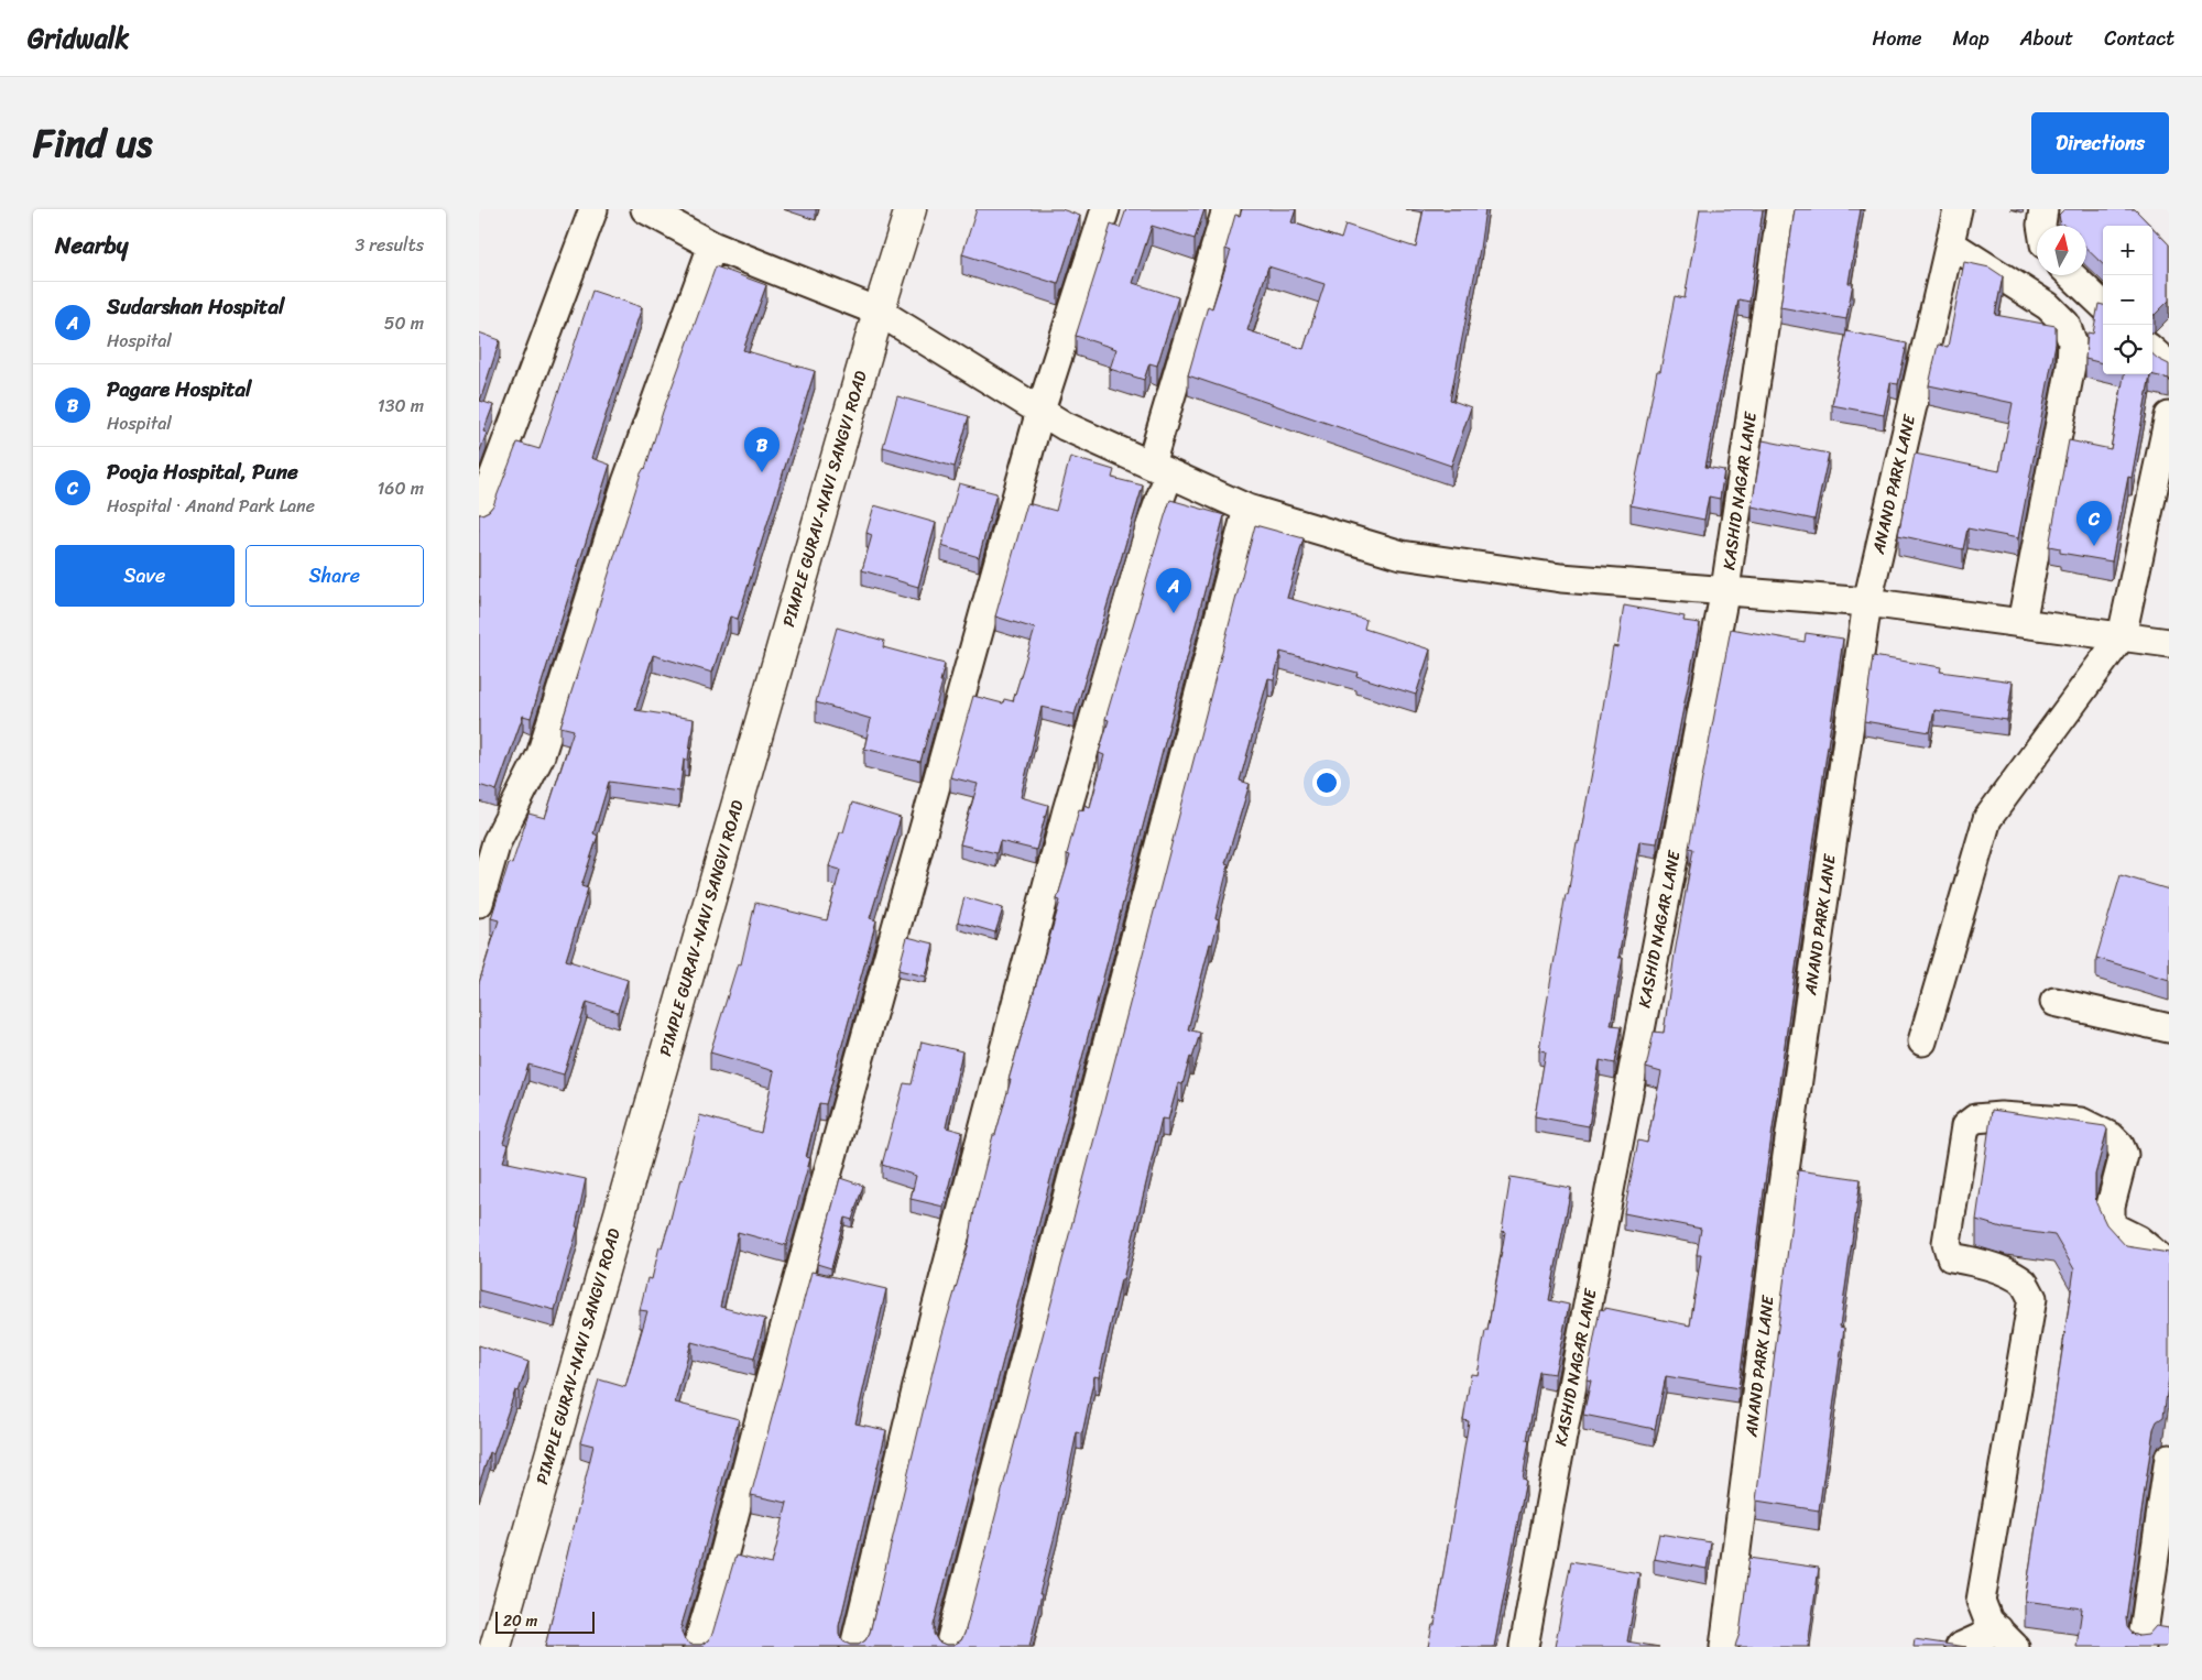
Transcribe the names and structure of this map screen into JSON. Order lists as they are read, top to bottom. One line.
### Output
{"streets":{"street":["ANAND PARK LANE","KASHID NAGAR LANE","PIMPLE GURAV-NAVI SANGVI ROAD"]},"scale_bar":"20 m","north":"top","page":{"header":"Gridwalk","nav":["Home","Map","About","Contact"],"title":"Find us","buttons":["Directions",["Save","Share"]],"heading":["Nearby","3 results"],"map_buttons":["+","−"],"list":[{"mark":"A","name":"Sudarshan Hospital","note":"Hospital","value":"50 m"},{"mark":"B","name":"Pagare Hospital","note":"Hospital","value":"130 m"},{"mark":"C","name":"Pooja Hospital, Pune","note":"Hospital · Anand Park Lane","value":"160 m"}],"pins":["B","C","A"],"scale":"20 m"}}
